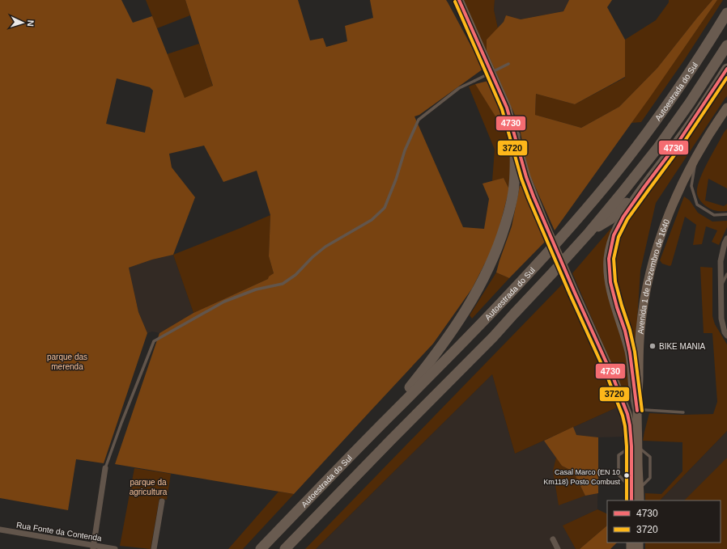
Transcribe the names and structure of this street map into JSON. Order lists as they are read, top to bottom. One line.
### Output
{"streets":{"highway":["Autoestrada do Sul"],"main road":["Avenida 1 de Dezembro de 1640"],"street":["Rua Fonte da Contenda"]},"parks":["parque das merenda","parque da agricultura"],"places":["BIKE MANIA","Casal Marco (EN 10 Km118) Posto Combust"],"lines":["transit line 4730","transit line 3720"],"legend":["4730","3720"],"north":"right"}
